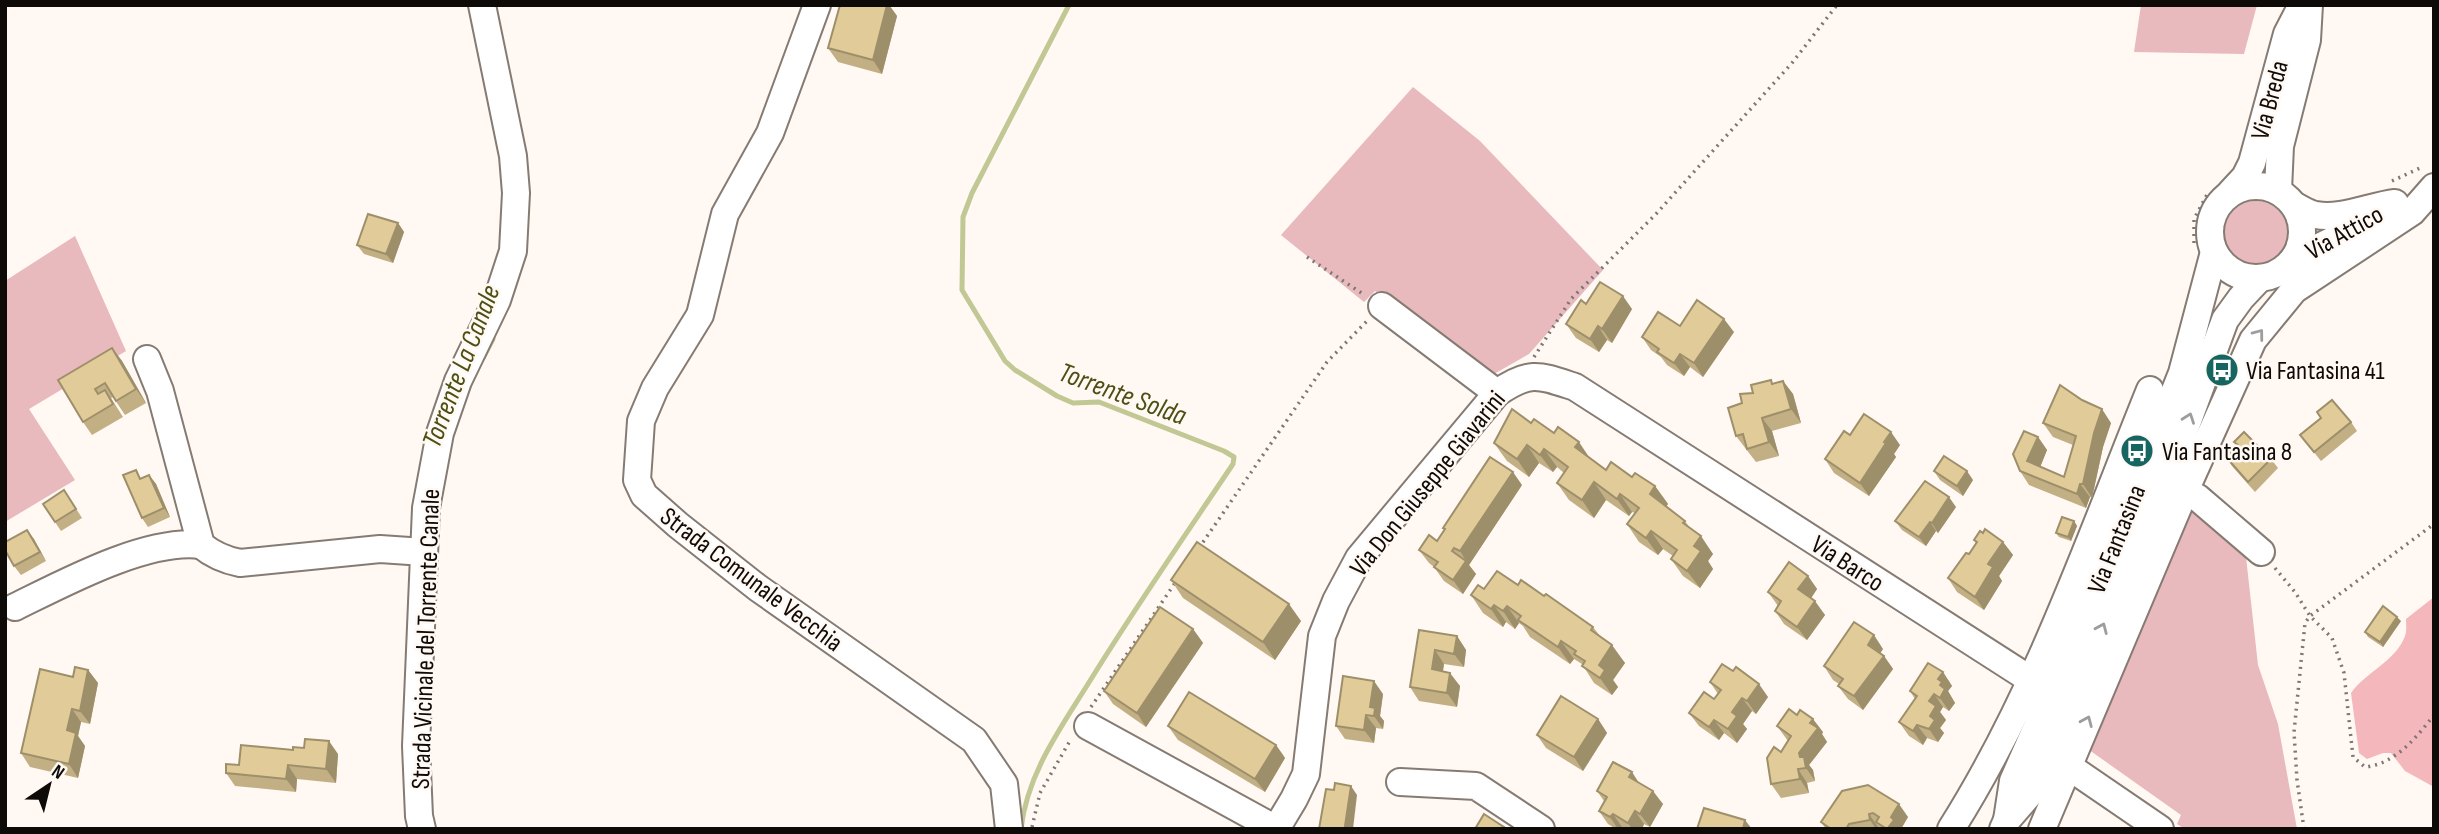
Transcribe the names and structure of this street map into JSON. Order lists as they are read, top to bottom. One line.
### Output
{"streets":{"street":["Via Breda","Via Attico","Via Don Giuseppe Giavarini","Via Fantasina","Via Barco","Strada Comunale Vecchia","Strada Vicinale del Torrente Canale"]},"crossings":[["Via Breda","Via Attico"],["Via Breda","Via Fantasina"],["Via Attico","Via Fantasina"],["Via Don Giuseppe Giavarini","Via Barco"]],"water":["Torrente La Canale","Torrente Solda"],"places":{"bus stop":["Via Fantasina 41","Via Fantasina 8"]},"north":"top right"}
